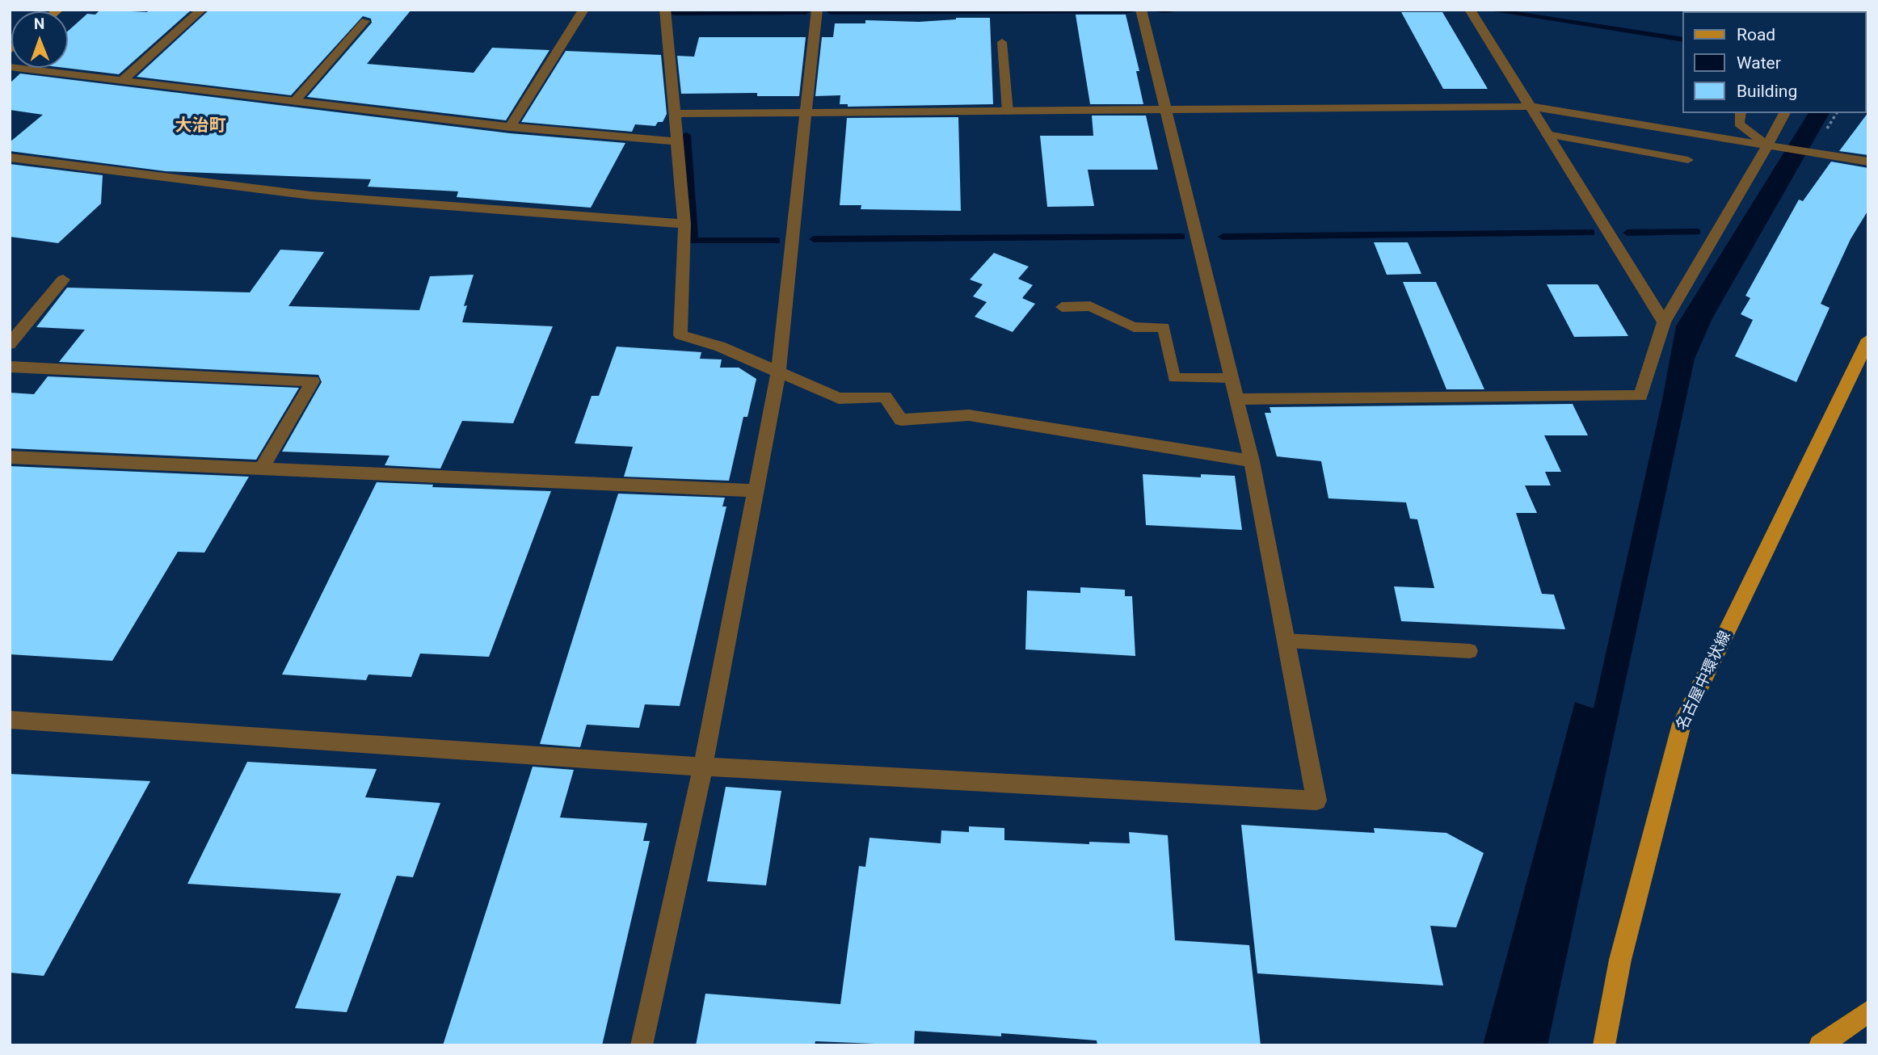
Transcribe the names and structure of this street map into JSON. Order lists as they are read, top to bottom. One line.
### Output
{"streets":{"main road":["名古屋中環状線"]},"districts":["大治町"],"legend":["Road","Water","Building"],"north":"top"}
